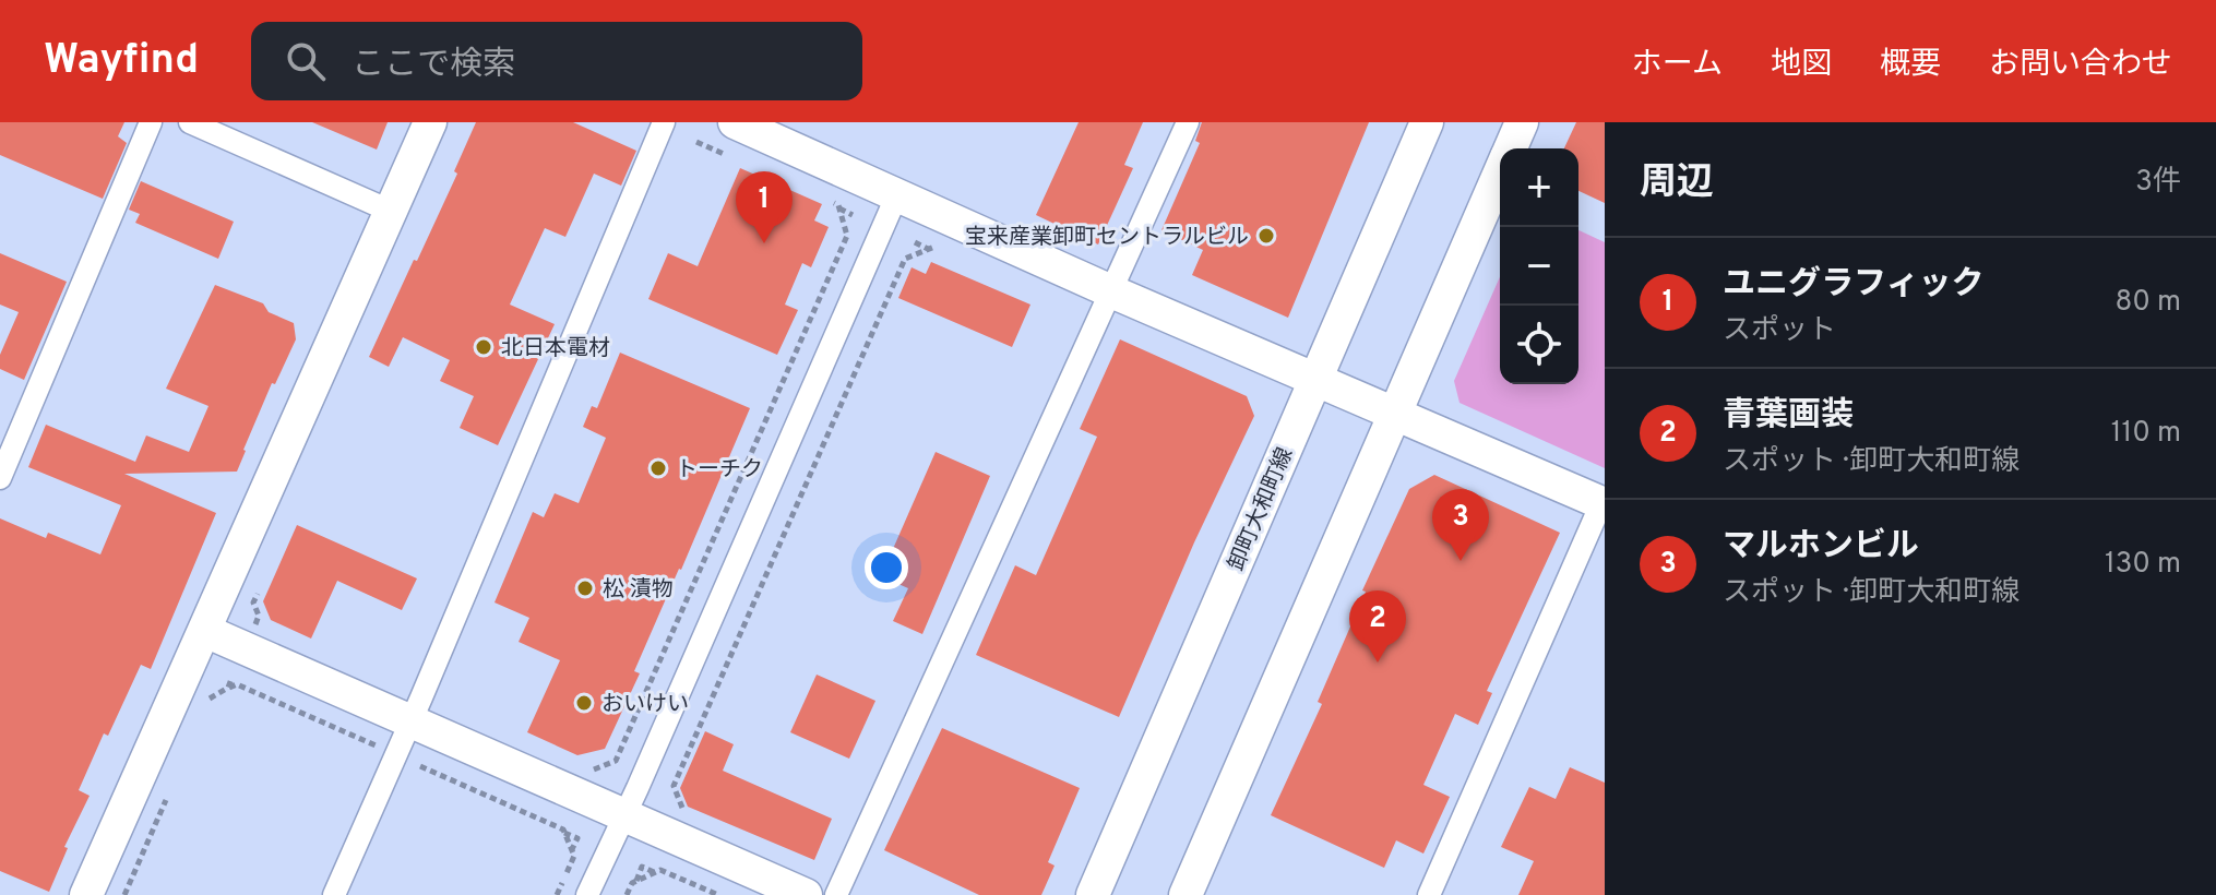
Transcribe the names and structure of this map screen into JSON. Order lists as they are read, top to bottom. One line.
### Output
{"streets":{"street":["卸町大和町線"]},"places":["宝来産業卸町セントラルビル","北日本電材","トーチク","松 漬物","おいけい"],"page":{"header":"Wayfind","search":"ここで検索","nav":["ホーム","地図","概要","お問い合わせ"],"heading":["周辺","3件"],"map_buttons":["+","−"],"pins":["1","3","2"],"list":[{"mark":"1","name":"ユニグラフィック","note":"スポット","value":"80 m"},{"mark":"2","name":"青葉画装","note":"スポット · 卸町大和町線","value":"110 m"},{"mark":"3","name":"マルホンビル","note":"スポット · 卸町大和町線","value":"130 m"}]}}
